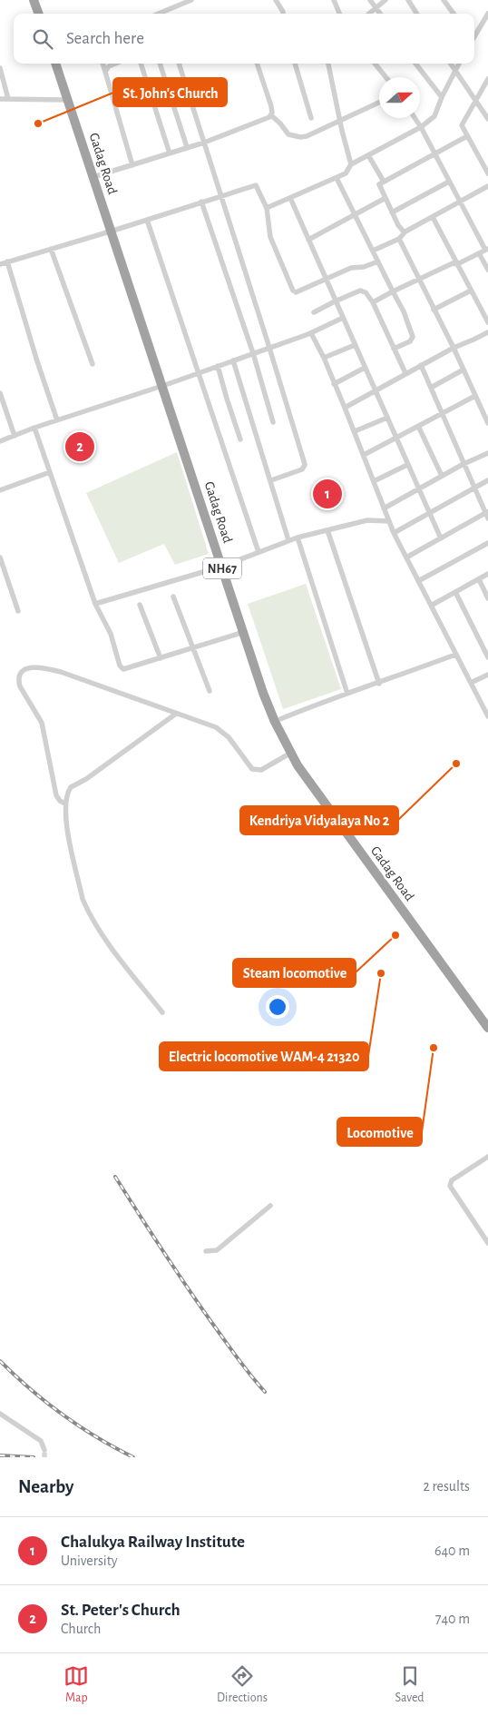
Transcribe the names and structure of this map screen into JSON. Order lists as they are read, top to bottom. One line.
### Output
{"streets":{"highway":["Gadag Road","NH67"]},"places":["St. John's Church","Kendriya Vidyalaya No 2","Steam locomotive","Electric locomotive WAM-4 21320","Locomotive"],"north":"right","page":{"search":"Search here","pins":["2","1"],"heading":["Nearby","2 results"],"list":[{"mark":"1","name":"Chalukya Railway Institute","note":"University","value":"640 m"},{"mark":"2","name":"St. Peter's Church","note":"Church","value":"740 m"}],"nav":["Map","Directions","Saved"]}}
